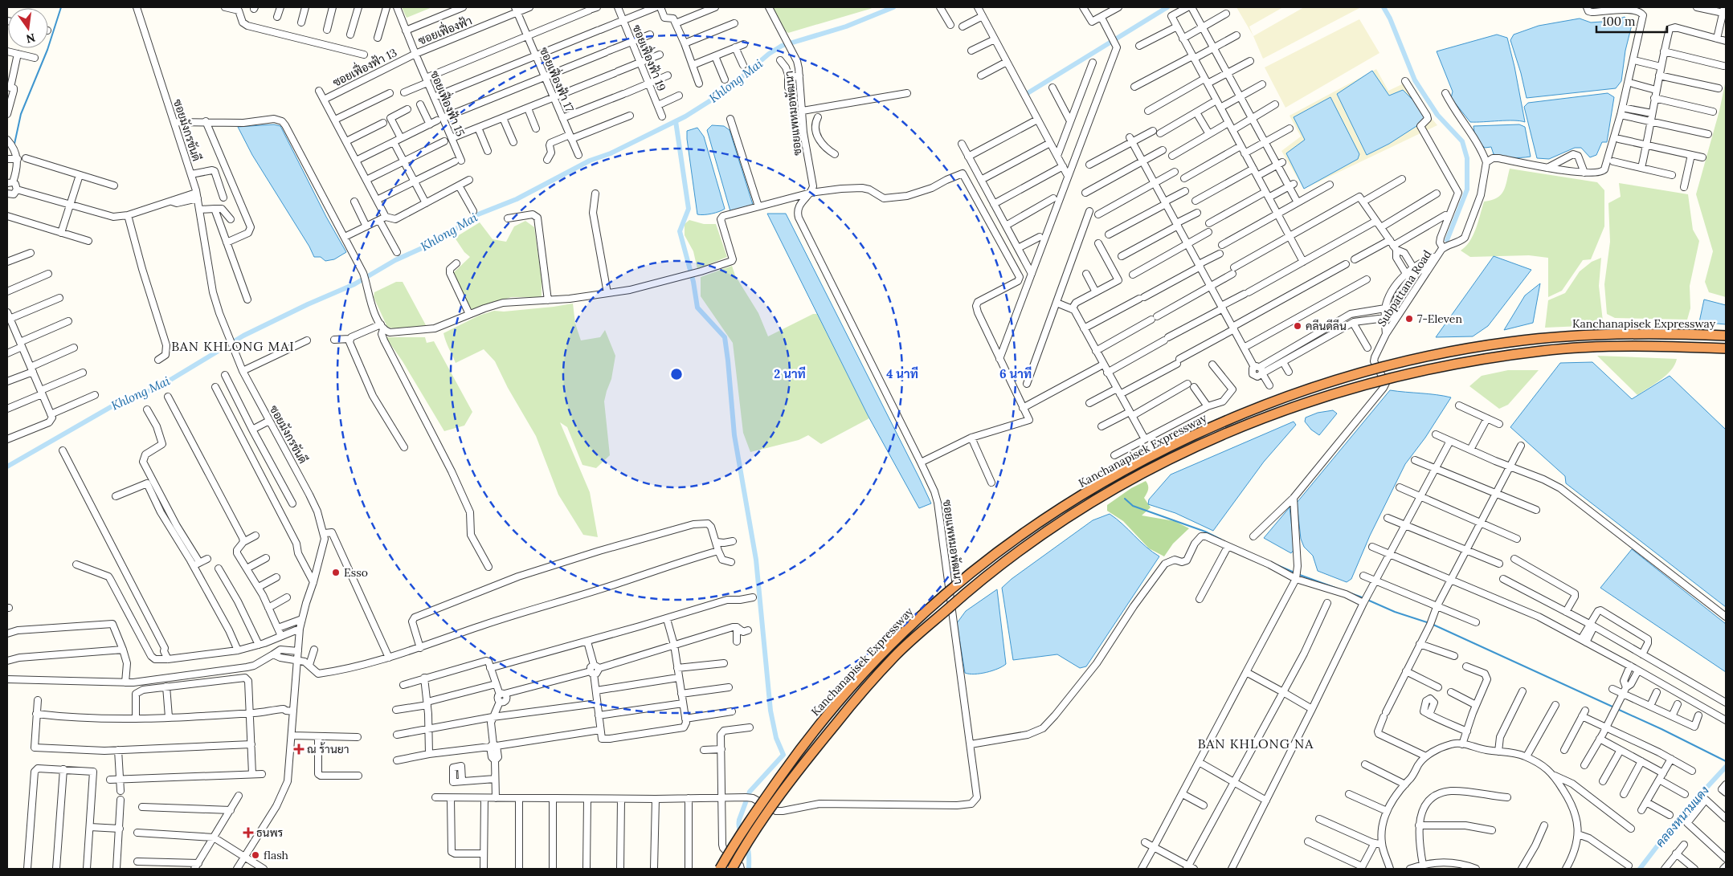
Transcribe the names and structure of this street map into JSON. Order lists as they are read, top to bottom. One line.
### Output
{"streets":{"highway":["Kanchanapisek Expressway"],"street":["ซอยเฟื่องฟ้า","ซอยเฟื่องฟ้า 19","ซอยเฟื่องฟ้า 13","ซอยเฟื่องฟ้า 17","ซอยเฟื่องฟ้า 15","ซอยแพหมอพัฒนา","ซอยมังกรขันดี","Subpattana Road"]},"crossings":[["ซอยเฟื่องฟ้า","ซอยเฟื่องฟ้า 13"],["ซอยเฟื่องฟ้า","ซอยเฟื่องฟ้า 17"],["ซอยเฟื่องฟ้า","ซอยเฟื่องฟ้า 15"],["ซอยเฟื่องฟ้า 13","ซอยเฟื่องฟ้า 15"]],"districts":["BAN KHLONG MAI","BAN KHLONG NA"],"water":["Khlong Mai","คลองหนามแดง"],"places":{"other":["7-Eleven","คลีนดีลีน","Esso","flash"],"health":["ณ ร้านยา","ธนพร"]},"scale_bar":"100 m","north":"bottom","rings":["2 นาที","4 นาที","6 นาที"]}
